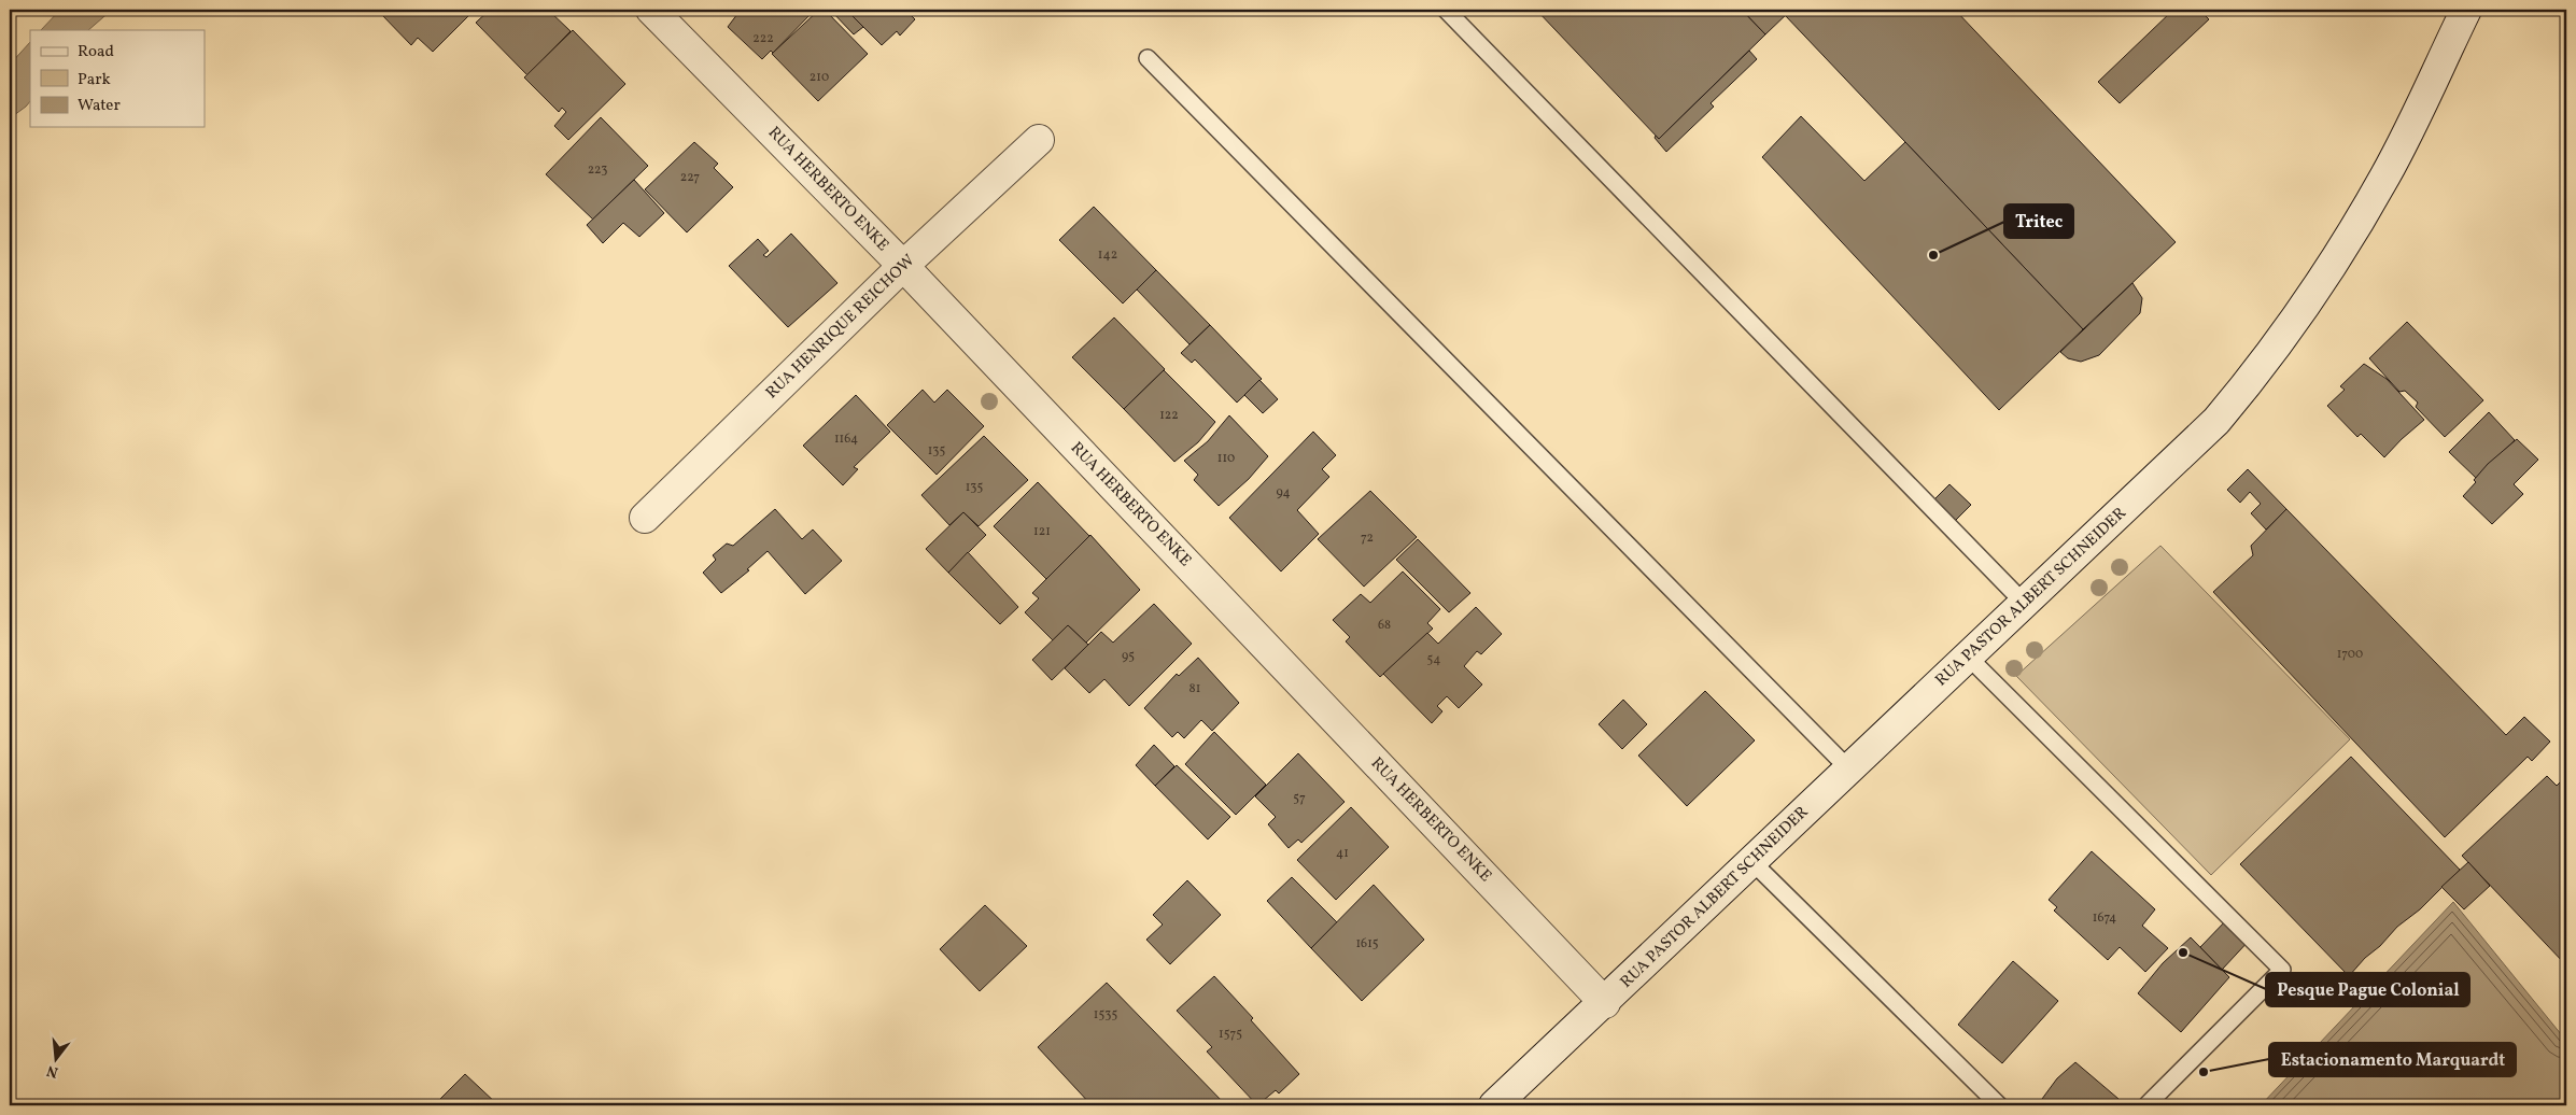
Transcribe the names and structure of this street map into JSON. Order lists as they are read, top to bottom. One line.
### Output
{"streets":{"street":["RUA HERBERTO ENKE","RUA HENRIQUE REICHOW","RUA PASTOR ALBERT SCHNEIDER"]},"crossings":[["RUA HERBERTO ENKE","RUA HENRIQUE REICHOW"],["RUA HERBERTO ENKE","RUA PASTOR ALBERT SCHNEIDER"]],"places":["Tritec","Pesque Pague Colonial","Estacionamento Marquardt"],"house_numbers":["222","210","223","227","142","122","1164","135","110","135","94","121","72","68","1700","95","54","81","57","41","1674","1615","1535","1575"],"legend":["Road","Park","Water"],"north":"bottom"}
